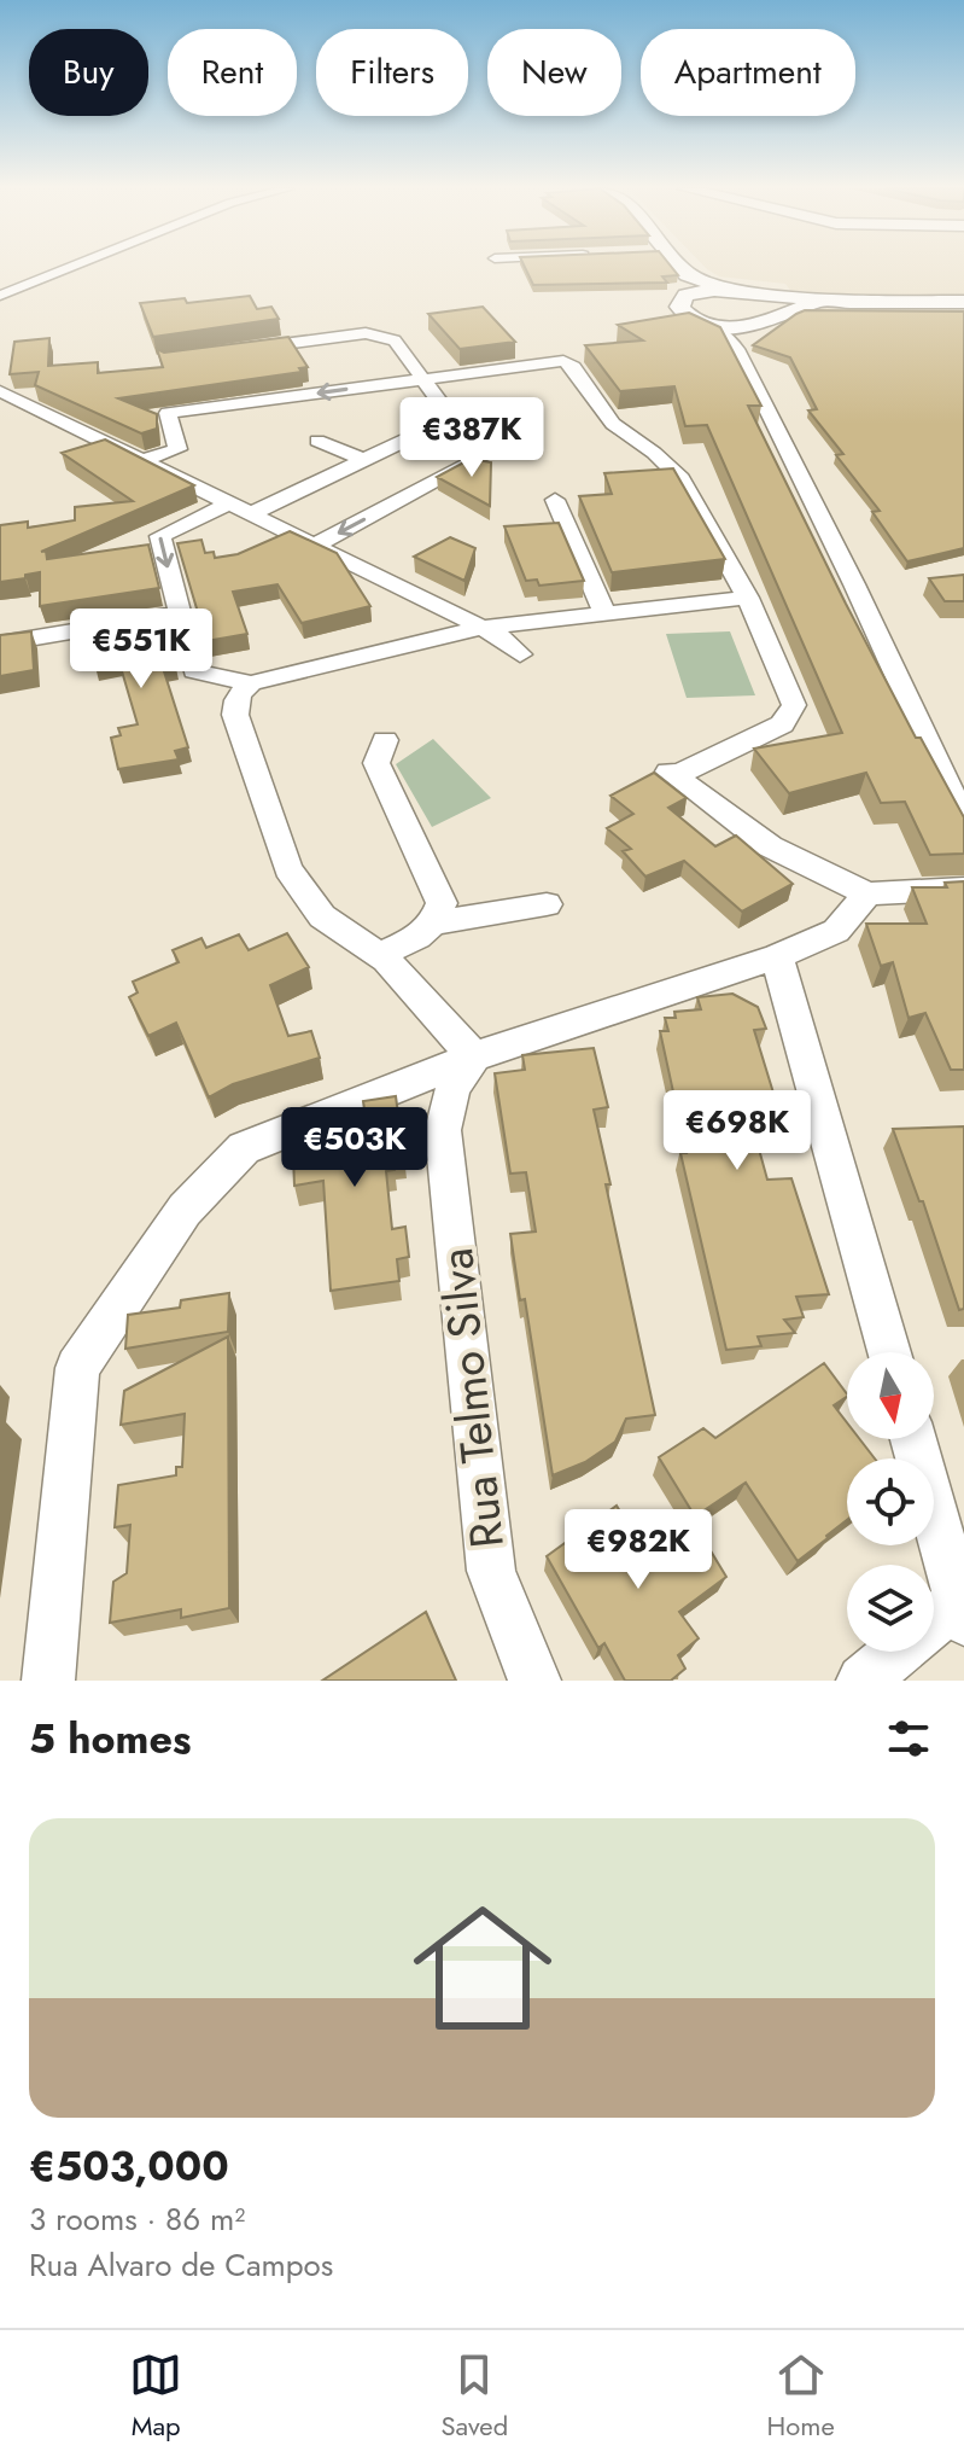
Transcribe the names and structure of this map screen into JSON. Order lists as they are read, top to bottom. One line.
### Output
{"streets":{"street":["Rua Telmo Silva"]},"north":"bottom","page":{"chip":["Buy","Rent","Filters","New","Apartment"],"price":["€387K","€551K","€698K","€503K","€982K"],"heading":"5 homes","list":[{"name":"€503,000","note":"3 rooms · 86 m² · Rua Alvaro de Campos"}],"tabs":["Map","Saved","Home"]}}
